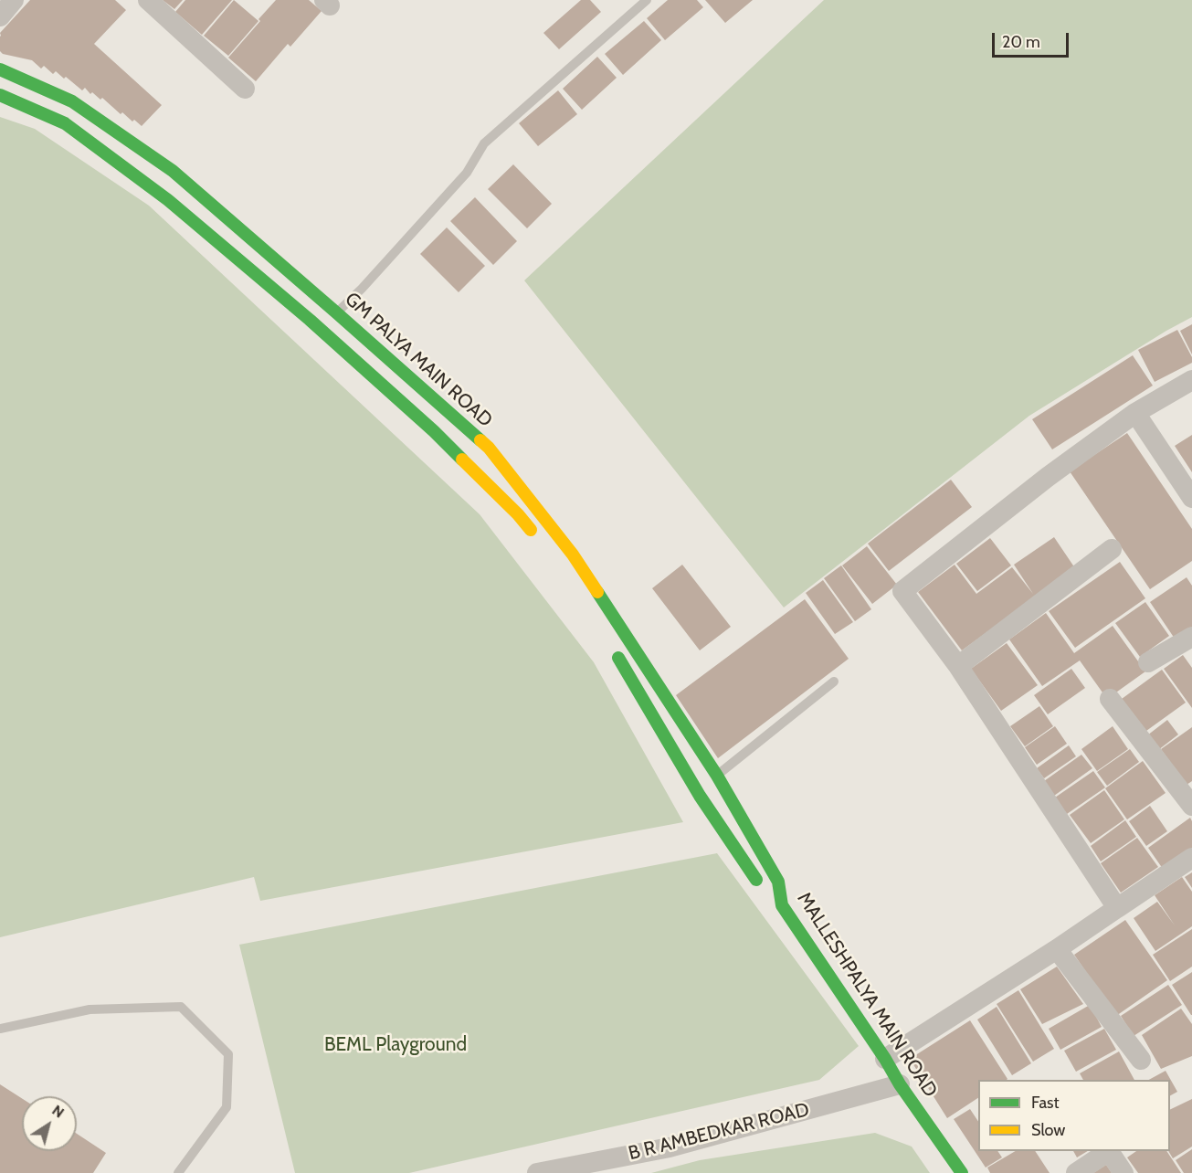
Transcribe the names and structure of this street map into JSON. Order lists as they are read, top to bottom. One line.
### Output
{"streets":{"main road":["GM PALYA MAIN ROAD","MALLESHPALYA MAIN ROAD"],"street":["B R AMBEDKAR ROAD"]},"crossings":[["GM PALYA MAIN ROAD","MALLESHPALYA MAIN ROAD"],["MALLESHPALYA MAIN ROAD","B R AMBEDKAR ROAD"]],"parks":["BEML Playground"],"legend":["Fast","Slow"],"scale_bar":"20 m","north":"top right"}
